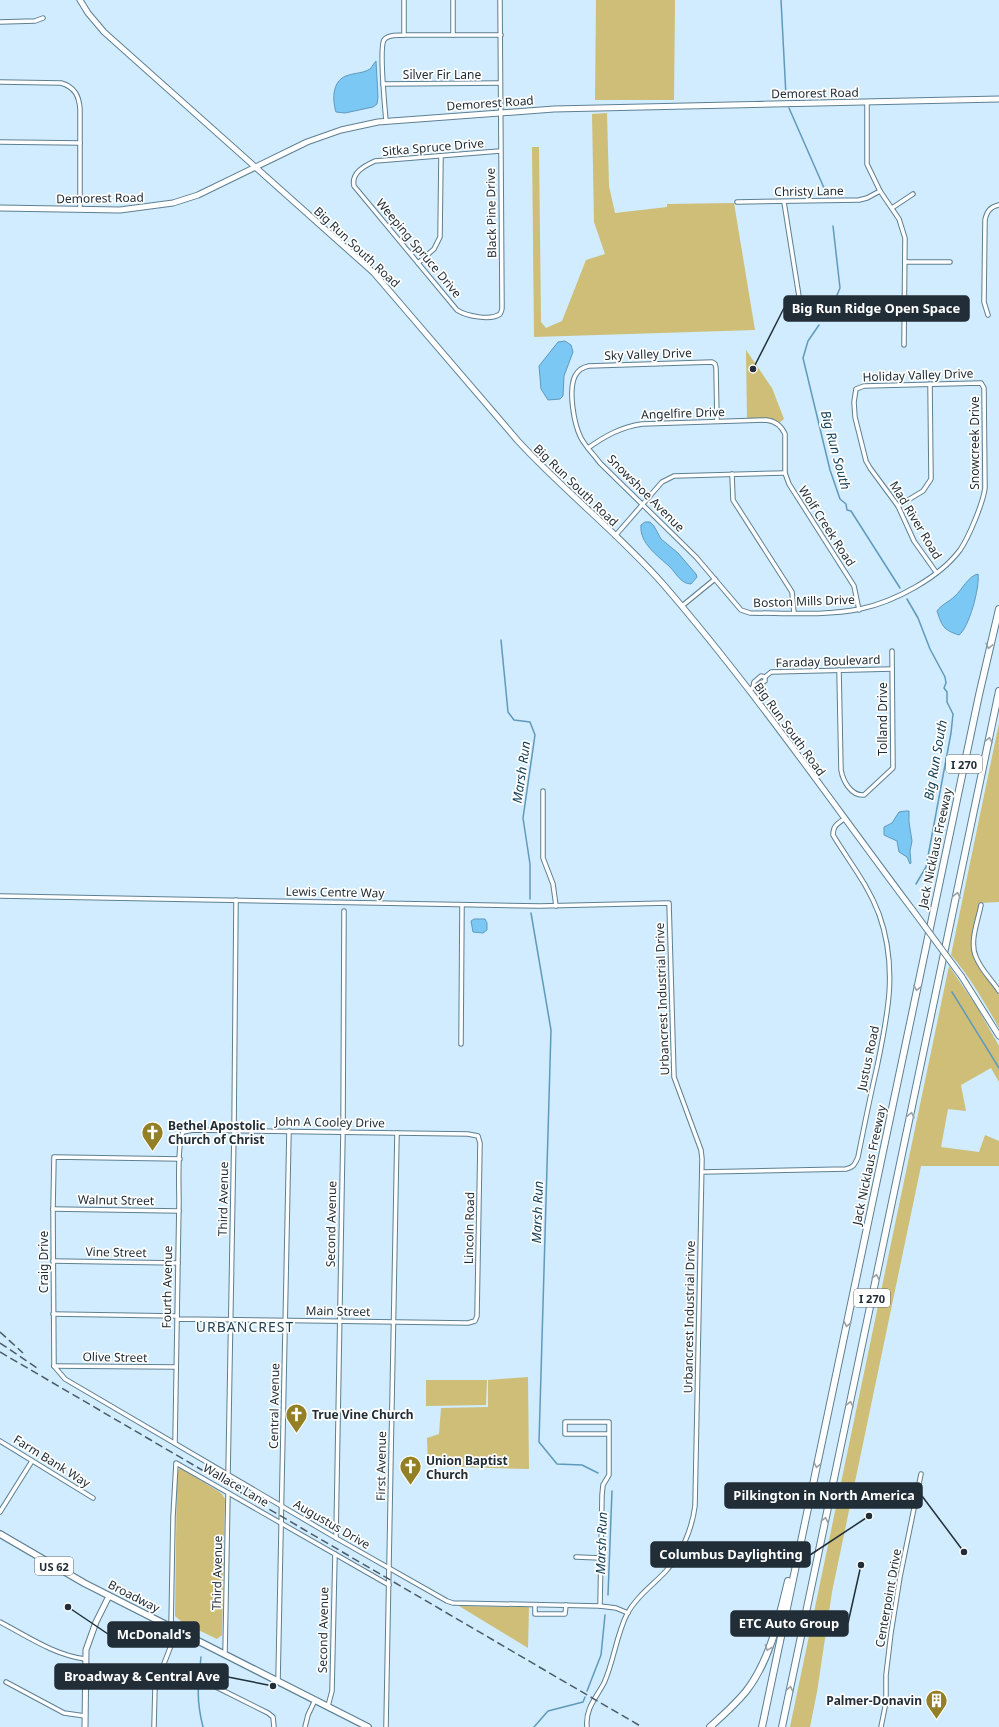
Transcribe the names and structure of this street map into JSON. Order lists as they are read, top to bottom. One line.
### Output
{"streets":{"highway":["I 270","Jack Nicklaus Freeway"],"main road":["US 62","Broadway"],"street":["Silver Fir Lane","Demorest Road","Sitka Spruce Drive","Christy Lane","Black Pine Drive","Big Run South Road","Weeping Spruce Drive","Sky Valley Drive","Holiday Valley Drive","Angelfire Drive","Snowcreek Drive","Snowshoe Avenue","Mad River Road","Wolf Creek Road","Boston Mills Drive","Faraday Boulevard","Tolland Drive","Lewis Centre Way","Urbancrest Industrial Drive","Justus Road","John A Cooley Drive","Third Avenue","Walnut Street","Second Avenue","Lincoln Road","Vine Street","Craig Drive","Fourth Avenue","Main Street","Olive Street","Central Avenue","Farm Bank Way","First Avenue","Wallace Lane","Augustus Drive","Centerpoint Drive"]},"crossings":[["Silver Fir Lane","Black Pine Drive"],["Demorest Road","Black Pine Drive"],["Demorest Road","Big Run South Road"],["Sitka Spruce Drive","Black Pine Drive"],["Sitka Spruce Drive","Weeping Spruce Drive"],["Black Pine Drive","Weeping Spruce Drive"],["Big Run South Road","Faraday Boulevard"],["Big Run South Road","Justus Road"],["Sky Valley Drive","Angelfire Drive"],["Sky Valley Drive","Snowshoe Avenue"],["Holiday Valley Drive","Snowcreek Drive"],["Holiday Valley Drive","Mad River Road"],["Angelfire Drive","Snowshoe Avenue"],["Angelfire Drive","Wolf Creek Road"],["Snowcreek Drive","Mad River Road"],["Snowcreek Drive","Boston Mills Drive"],["Snowshoe Avenue","Boston Mills Drive"],["Wolf Creek Road","Boston Mills Drive"],["Faraday Boulevard","Tolland Drive"],["Lewis Centre Way","Urbancrest Industrial Drive"],["Lewis Centre Way","Third Avenue"],["Urbancrest Industrial Drive","Justus Road"],["Urbancrest Industrial Drive","Augustus Drive"],["John A Cooley Drive","Third Avenue"],["John A Cooley Drive","Second Avenue"],["John A Cooley Drive","Lincoln Road"],["John A Cooley Drive","Fourth Avenue"],["John A Cooley Drive","Central Avenue"],["John A Cooley Drive","First Avenue"],["Third Avenue","Main Street"],["Third Avenue","Wallace Lane"],["Third Avenue","Augustus Drive"],["Third Avenue","Broadway"],["Walnut Street","Craig Drive"],["Walnut Street","Fourth Avenue"],["Second Avenue","Main Street"],["Second Avenue","Wallace Lane"],["Second Avenue","Augustus Drive"],["Second Avenue","Broadway"],["Lincoln Road","Main Street"],["Vine Street","Craig Drive"],["Vine Street","Fourth Avenue"],["Craig Drive","Fourth Avenue"],["Craig Drive","Main Street"],["Craig Drive","Olive Street"],["Craig Drive","Augustus Drive"],["Fourth Avenue","Main Street"],["Fourth Avenue","Olive Street"],["Fourth Avenue","Augustus Drive"],["Main Street","Central Avenue"],["Main Street","First Avenue"],["Olive Street","Augustus Drive"],["Central Avenue","Wallace Lane"],["Central Avenue","Augustus Drive"],["Central Avenue","Broadway"],["First Avenue","Wallace Lane"],["First Avenue","Augustus Drive"],["Wallace Lane","Broadway"]],"districts":["URBANCREST"],"water":["Big Run South","Marsh Run"],"places":{"other":["Big Run Ridge Open Space","Columbus Daylighting","Pilkington in North America","ETC Auto Group","McDonald's","Broadway & Central Ave"],"church":["Bethel Apostolic Church of Christ","True Vine Church","Union Baptist Church"],"building":["Palmer-Donavin"]}}
